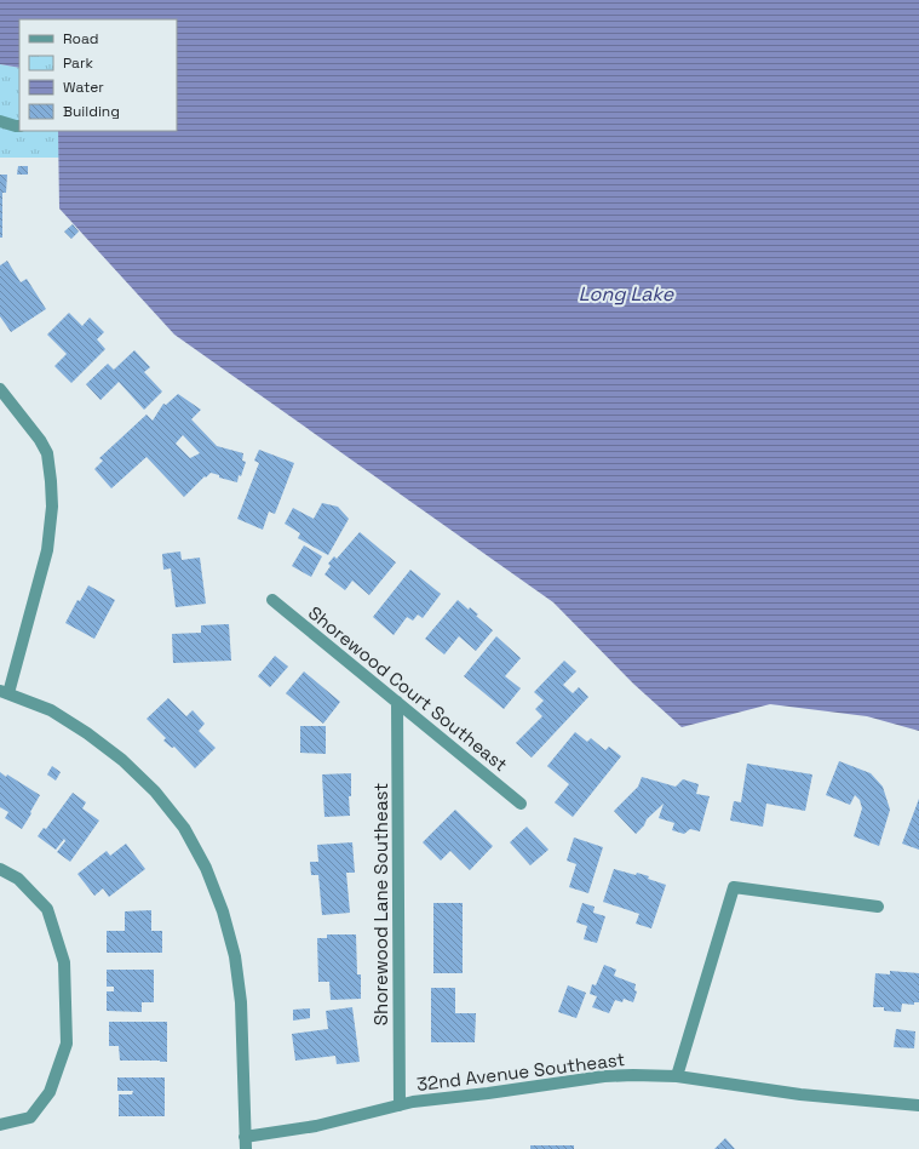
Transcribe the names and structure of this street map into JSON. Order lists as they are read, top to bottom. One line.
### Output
{"streets":{"street":["Shorewood Court Southeast","Shorewood Lane Southeast","32nd Avenue Southeast"]},"crossings":[["Shorewood Court Southeast","Shorewood Lane Southeast"],["Shorewood Lane Southeast","32nd Avenue Southeast"]],"water":["Long Lake"],"legend":["Road","Park","Water","Building"]}
